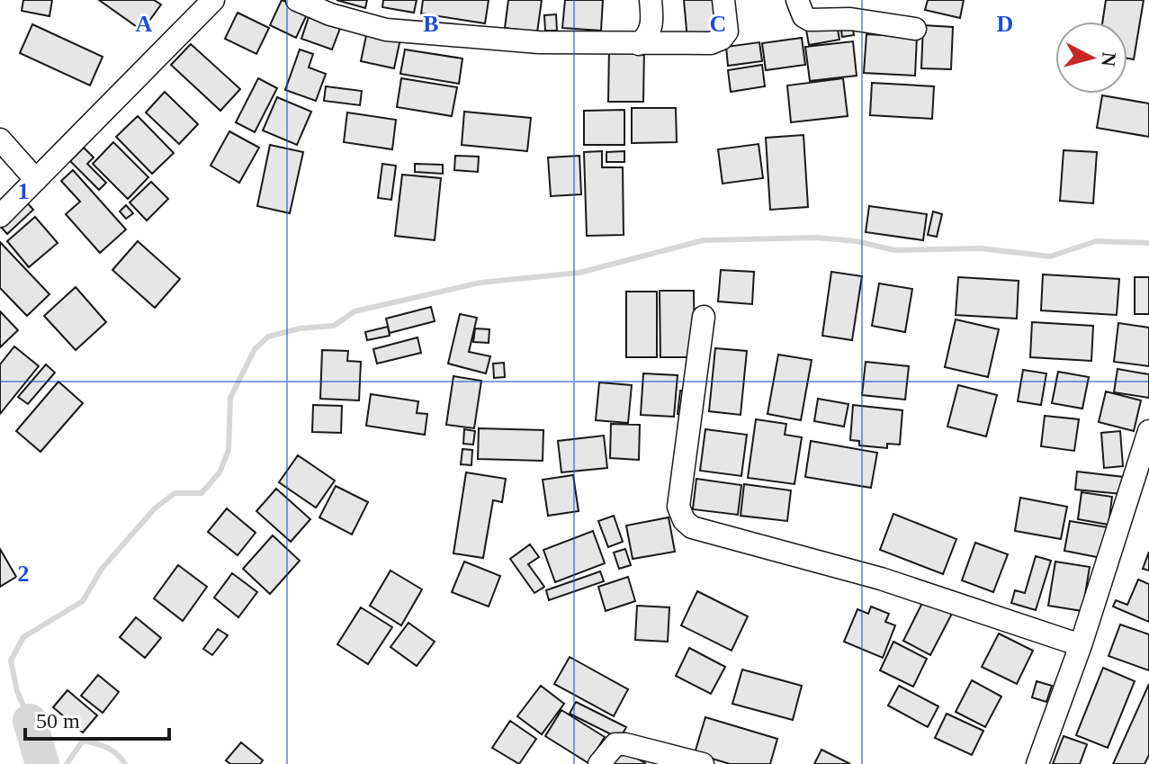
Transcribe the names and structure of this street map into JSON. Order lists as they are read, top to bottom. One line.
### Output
{"scale_bar":"50 m","north":"right","grid":{"columns":["A","B","C","D"],"rows":["1","2"]}}
